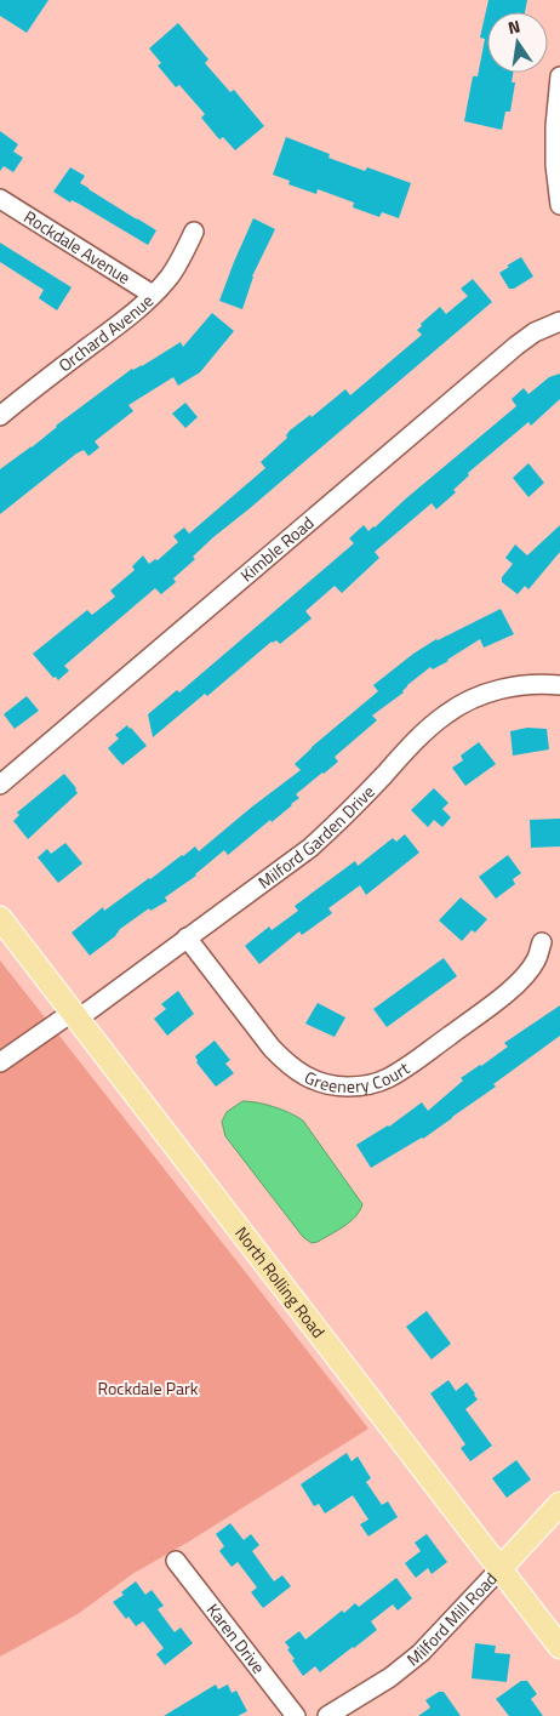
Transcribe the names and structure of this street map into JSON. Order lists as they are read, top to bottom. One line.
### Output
{"streets":{"main road":["North Rolling Road","Milford Mill Road"],"street":["Rockdale Avenue","Orchard Avenue","Kimble Road","Milford Garden Drive","Greenery Court","Karen Drive"]},"crossings":[["Rockdale Avenue","Orchard Avenue"],["Milford Garden Drive","Greenery Court"],["Milford Garden Drive","North Rolling Road"],["North Rolling Road","Milford Mill Road"]],"parks":["Rockdale Park"],"north":"top"}
